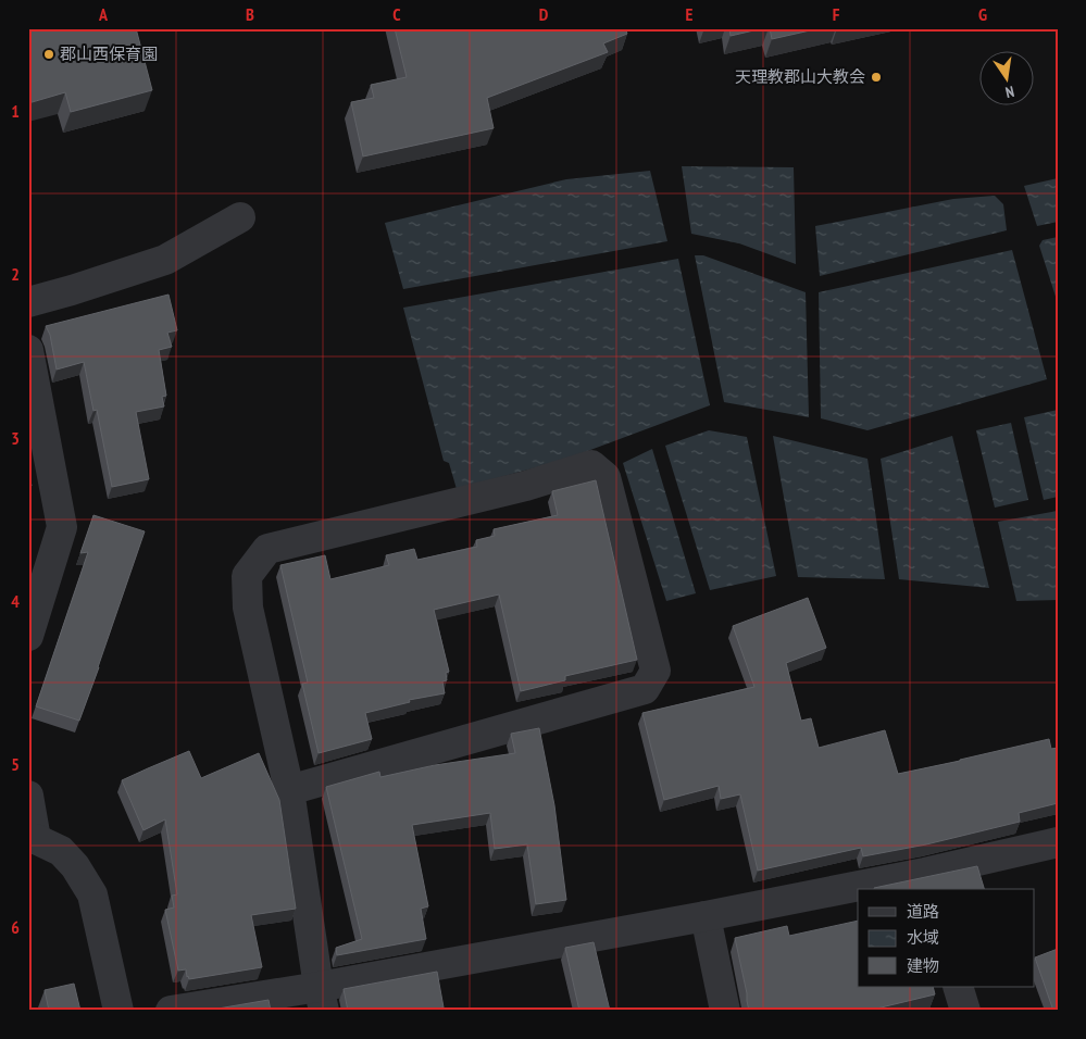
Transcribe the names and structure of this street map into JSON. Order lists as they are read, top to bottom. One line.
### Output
{"places":["郡山西保育園","天理教郡山大教会"],"legend":["道路","水域","建物"],"north":"bottom","grid":{"columns":["A","B","C","D","E","F","G"],"rows":["1","2","3","4","5","6"]}}
